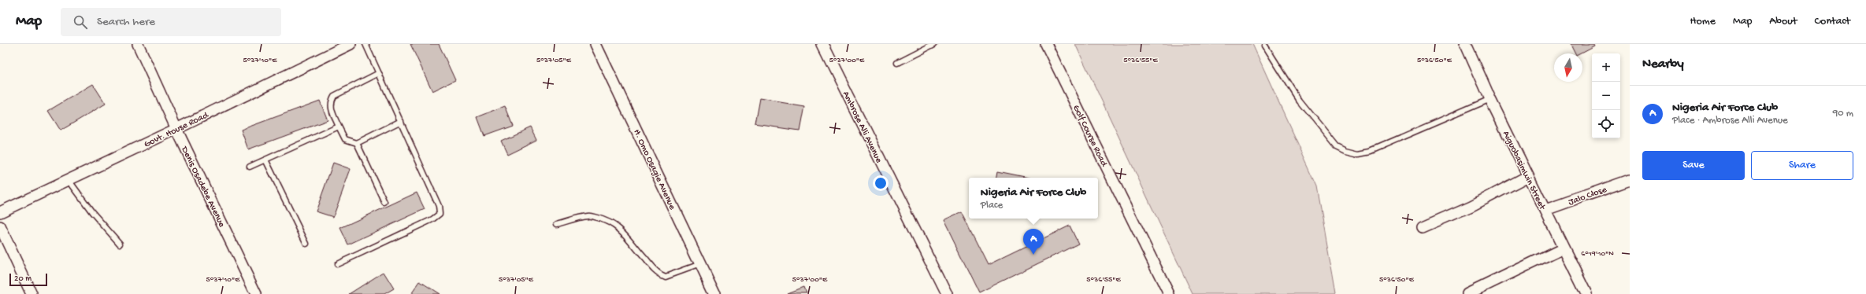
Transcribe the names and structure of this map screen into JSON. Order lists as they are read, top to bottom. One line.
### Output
{"streets":{"street":["Ambrose Alli Avenue","Govt. House Road","Golf Course Road","H. Omo Osagie Avenue","Aiguobasimwin Street","Denis Osadebe Avenue","Jalo Close"]},"crossings":[["Govt. House Road","Denis Osadebe Avenue"],["Aiguobasimwin Street","Jalo Close"]],"scale_bar":"20 m","north":"bottom","page":{"header":"Map","search":"Search here","nav":["Home","Map","About","Contact"],"heading":"Nearby","map_buttons":["+","−"],"list":[{"mark":"A","name":"Nigeria Air Force Club","note":"Place · Ambrose Alli Avenue","value":"90 m"}],"buttons":["Save","Share"],"popup":["Nigeria Air Force Club","Place"],"pins":"A","scale":"20 m"},"coordinates":["5°37'10\"E","5°37'05\"E","5°37'00\"E","5°36'55\"E","5°36'50\"E","6°19'10\"N"]}
